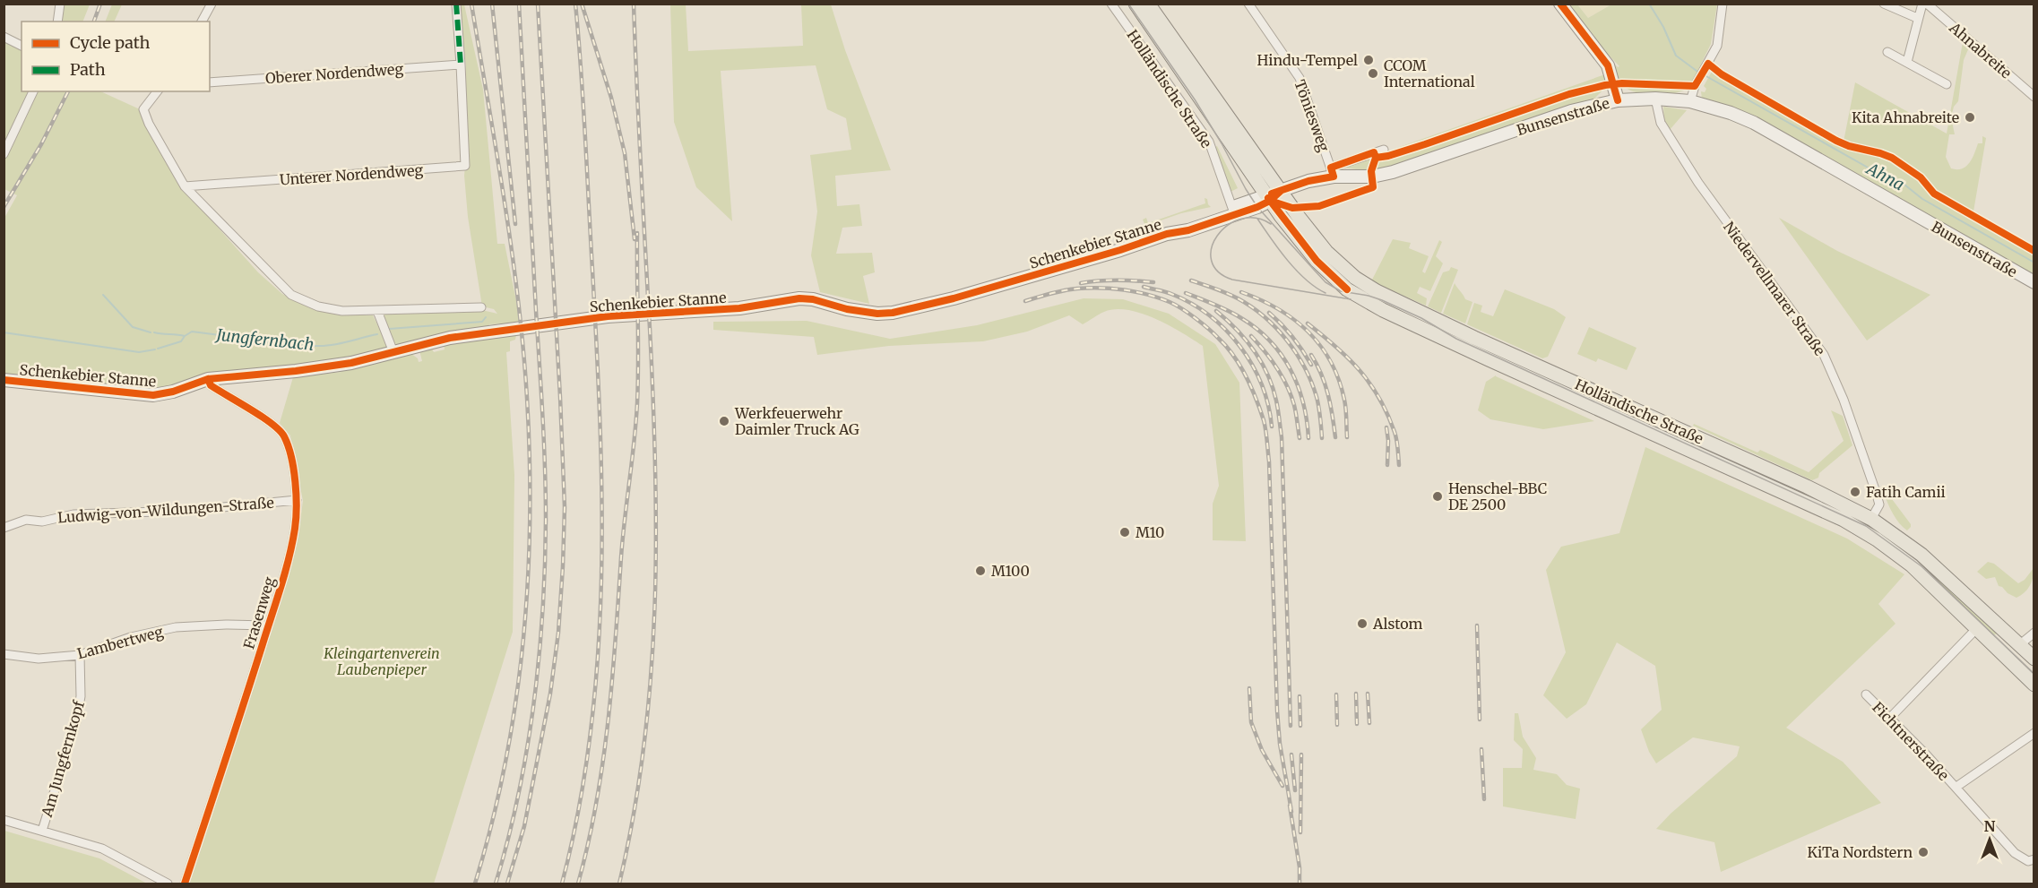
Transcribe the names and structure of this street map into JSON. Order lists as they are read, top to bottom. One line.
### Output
{"streets":{"main road":["Holländische Straße"],"street":["Ahnabreite","Oberer Nordendweg","Töniesweg","Bunsenstraße","Unterer Nordendweg","Schenkebier Stanne","Niedervellmarer Straße","Ludwig-von-Wildungen-Straße","Frasenweg","Lambertweg","Fichtnerstraße","Am Jungfernkopf"]},"crossings":[["Oberer Nordendweg","Unterer Nordendweg"],["Holländische Straße","Bunsenstraße"],["Holländische Straße","Schenkebier Stanne"],["Holländische Straße","Niedervellmarer Straße"],["Töniesweg","Bunsenstraße"],["Bunsenstraße","Niedervellmarer Straße"],["Schenkebier Stanne","Frasenweg"],["Ludwig-von-Wildungen-Straße","Frasenweg"],["Frasenweg","Lambertweg"],["Lambertweg","Am Jungfernkopf"]],"water":["Ahna","Jungfernbach"],"parks":["Kleingartenverein Laubenpieper"],"places":["Hindu-Tempel","CCOM International","Kita Ahnabreite","Werkfeuerwehr Daimler Truck AG","Fatih Camii","Henschel-BBC DE 2500","M10","M100","Alstom","KiTa Nordstern"],"legend":["Cycle path","Path"],"north":"top"}
